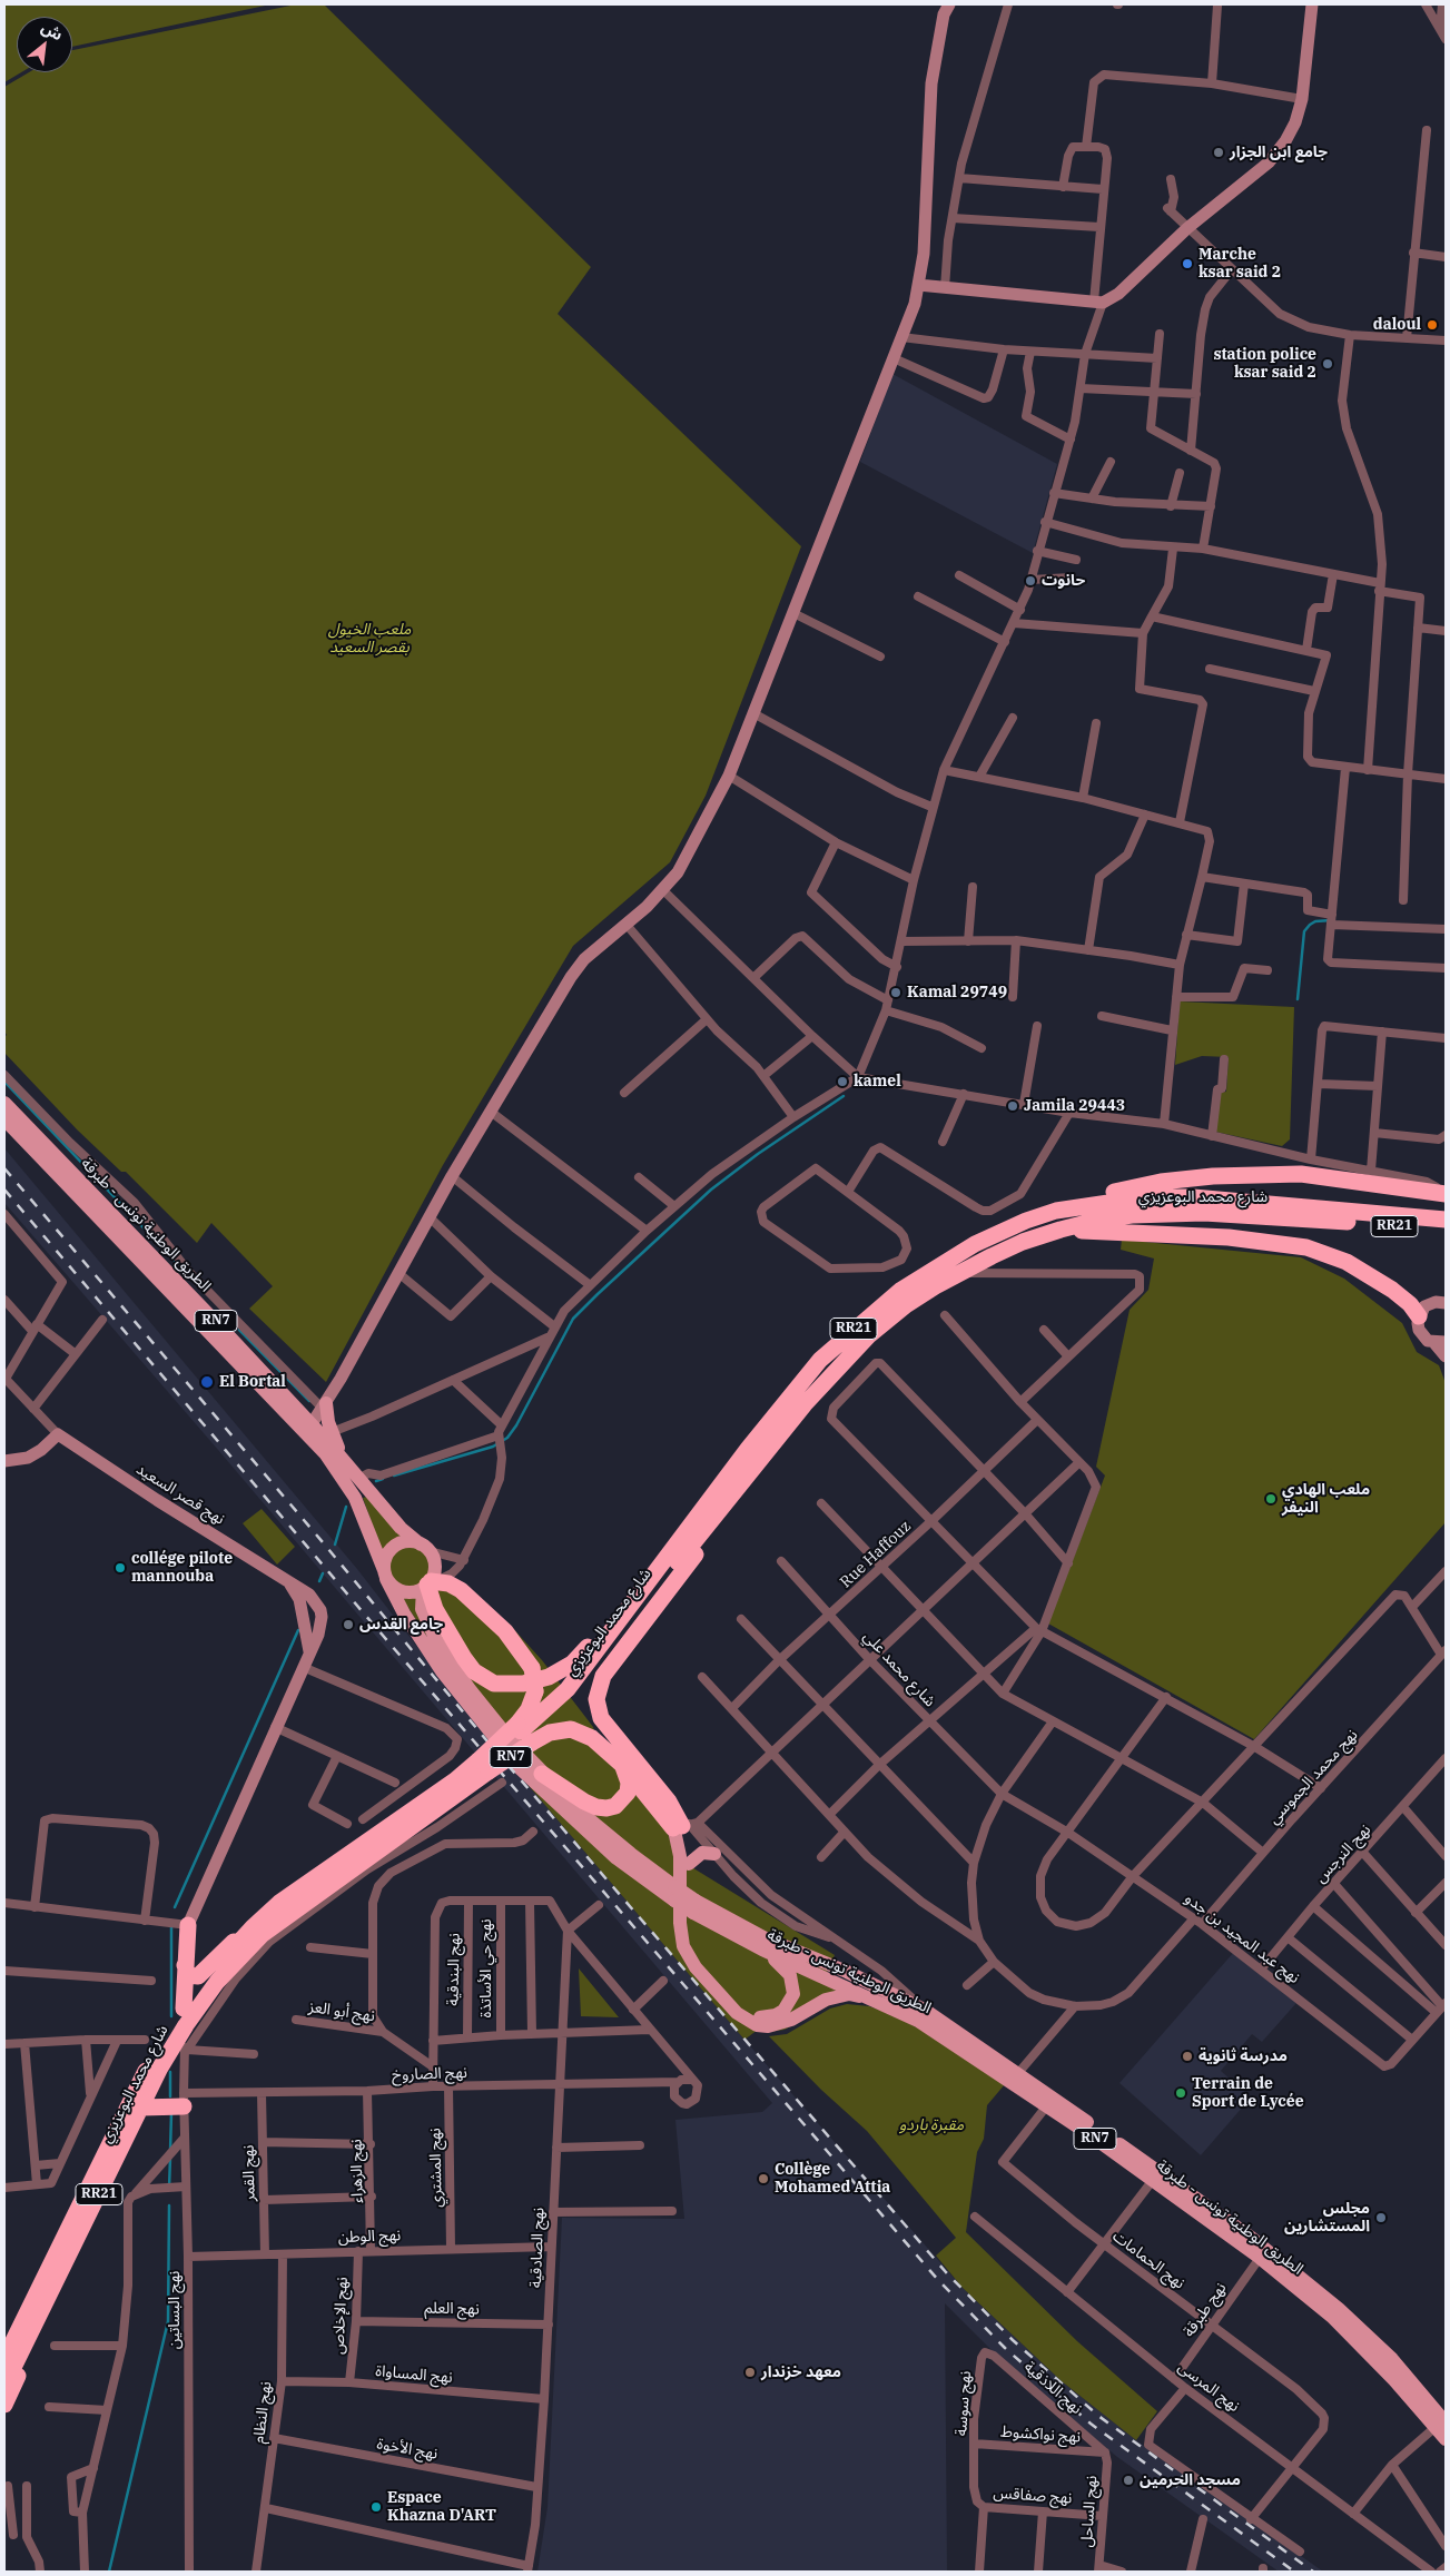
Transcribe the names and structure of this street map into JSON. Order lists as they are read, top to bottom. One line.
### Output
{"streets":{"highway":["شارع محمد البوعزيزي","RR21"],"main road":["الطريق الوطنية تونس - طبرقة","RN7"],"street":["نهج قصر السعيد","Rue Haffouz","شارع محمد علي","نهج محمد الجموسي","نهج النرجس","نهج عبد المجيد بن جدو","نهج حي الأساتذة","نهج البندقية","نهج أبو العز","نهج الصاروخ","نهج المشتري","نهج الزهراء","نهج القمر","نهج الوطن","نهج الصادقية","نهج الحمامات","نهج العلم","نهج البساتين","نهج طبرقة","نهج الإخلاص","نهج المساواة","نهج المرسى","نهج اللاذقية","نهج سوسة","نهج النظام","نهج نواكشوط","نهج الأخوة","نهج صفاقس","نهج الساحل"]},"crossings":[["شارع محمد البوعزيزي","RR21"],["الطريق الوطنية تونس - طبرقة","RN7"],["الطريق الوطنية تونس - طبرقة","نهج الحمامات"],["الطريق الوطنية تونس - طبرقة","نهج طبرقة"],["Rue Haffouz","شارع محمد علي"],["شارع محمد علي","نهج عبد المجيد بن جدو"],["نهج محمد الجموسي","نهج عبد المجيد بن جدو"],["نهج النرجس","نهج عبد المجيد بن جدو"],["نهج الصاروخ","نهج المشتري"],["نهج الصاروخ","نهج الزهراء"],["نهج الصاروخ","نهج القمر"],["نهج الصاروخ","نهج الصادقية"],["نهج الصاروخ","نهج البساتين"],["نهج المشتري","نهج الوطن"],["نهج الزهراء","نهج الوطن"],["نهج القمر","نهج الوطن"],["نهج الوطن","نهج الصادقية"],["نهج الوطن","نهج البساتين"],["نهج الوطن","نهج الإخلاص"],["نهج الوطن","نهج النظام"],["نهج الصادقية","نهج العلم"],["نهج الصادقية","نهج المساواة"],["نهج الصادقية","نهج النظام"],["نهج الصادقية","نهج الأخوة"],["نهج الحمامات","نهج طبرقة"],["نهج الحمامات","نهج المرسى"],["نهج العلم","نهج الإخلاص"],["نهج طبرقة","نهج المرسى"],["نهج الإخلاص","نهج المساواة"],["نهج المساواة","نهج النظام"],["نهج اللاذقية","نهج سوسة"],["نهج اللاذقية","نهج نواكشوط"],["نهج اللاذقية","نهج الساحل"],["نهج سوسة","نهج نواكشوط"],["نهج سوسة","نهج صفاقس"],["نهج النظام","نهج الأخوة"],["نهج نواكشوط","نهج الساحل"],["نهج صفاقس","نهج الساحل"]],"parks":["ملعب الخيول بقصر السعيد","مقبرة باردو"],"places":["جامع ابن الجزار","Marche ksar said 2","daloul","station police ksar said 2","حانوت","Kamal 29749","kamel","Jamila 29443","El Bortal","ملعب الهادي النيفر","collége pilote mannouba","جامع القدس","مدرسة ثانوية","Terrain de Sport de Lycée","Collège Mohamed Attia","مجلس المستشارين","معهد خزندار","مسجد الحرمين","Espace Khazna D'ART"],"north":"top right"}
